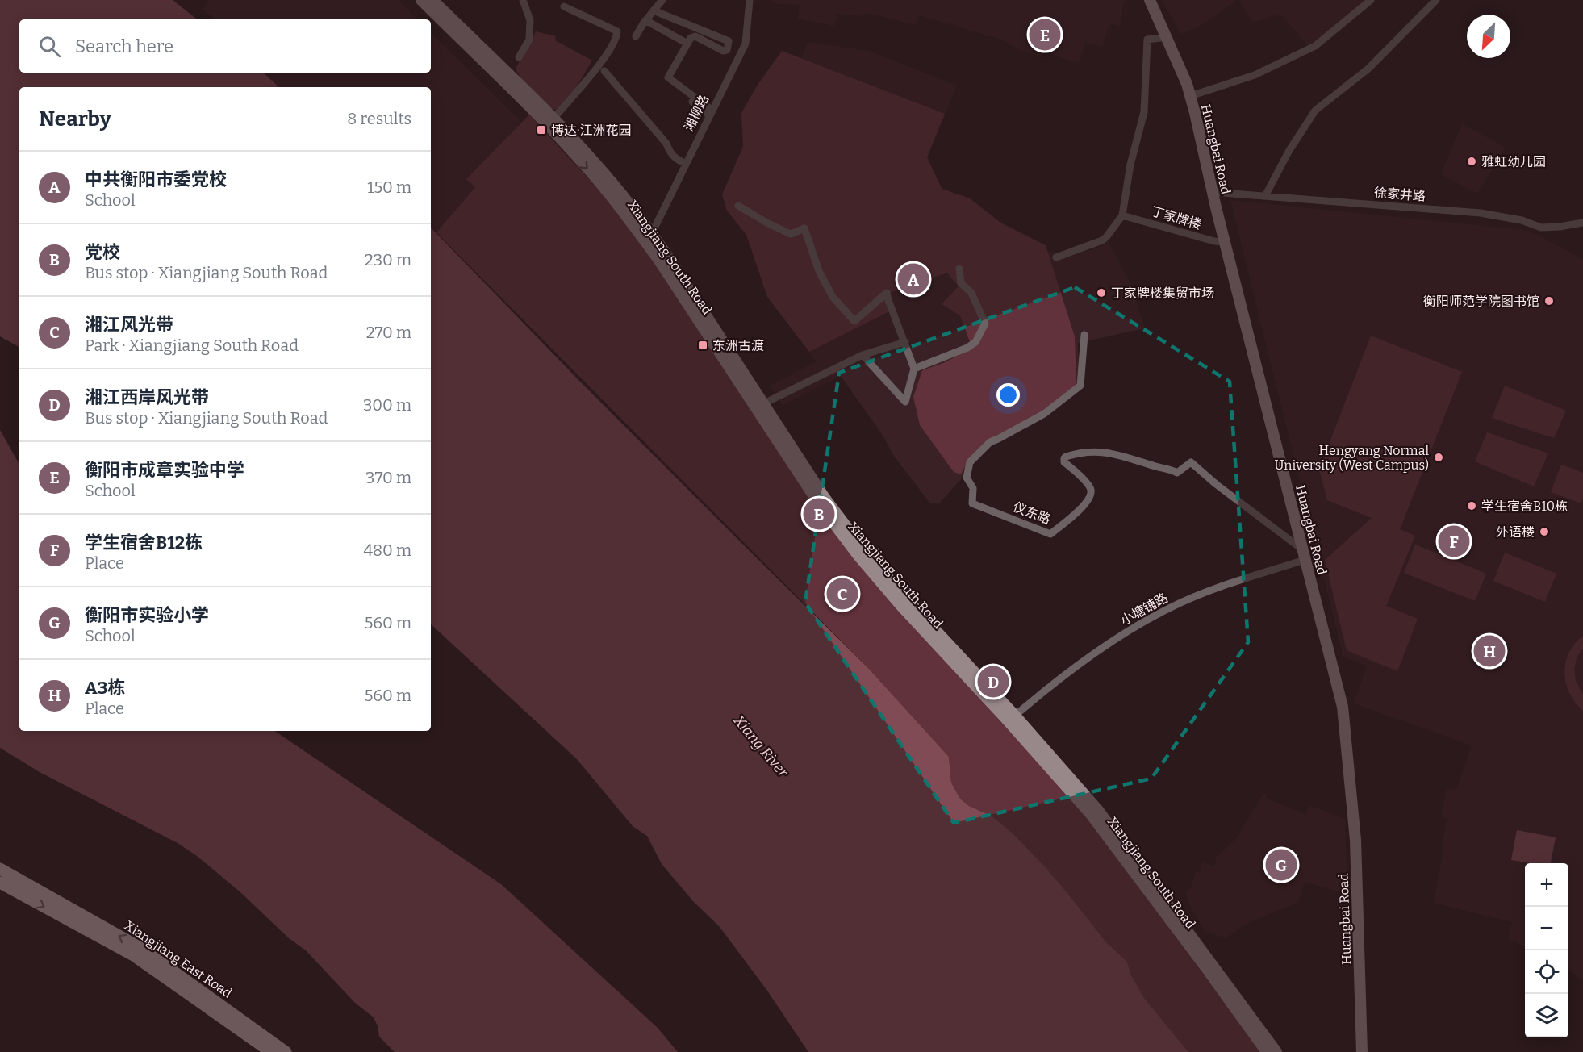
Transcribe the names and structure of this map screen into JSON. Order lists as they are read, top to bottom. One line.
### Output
{"streets":{"main road":["Huangbai Road","Xiangjiang South Road","Xiangjiang East Road"],"street":["湘柳路","徐家井路","丁家牌楼","仪东路","小塘铺路"]},"crossings":[["湘柳路","Xiangjiang South Road"],["Huangbai Road","徐家井路"],["Huangbai Road","丁家牌楼"],["Huangbai Road","仪东路"],["Huangbai Road","小塘铺路"],["Xiangjiang South Road","小塘铺路"],["仪东路","小塘铺路"]],"water":["Xiang River"],"places":{"transit":["博达·江洲花园","东洲古渡"],"other":["雅虹幼儿园","丁家牌楼集贸市场","衡阳师范学院图书馆","Hengyang Normal University (West Campus)","学生宿舍B10栋","外语楼"]},"north":"bottom left","page":{"pins":["E","A","B","F","C","H","D","G"],"search":"Search here","heading":["Nearby","8 results"],"list":[{"mark":"A","name":"中共衡阳市委党校","note":"School","value":"150 m"},{"mark":"B","name":"党校","note":"Bus stop · Xiangjiang South Road","value":"230 m"},{"mark":"C","name":"湘江风光带","note":"Park · Xiangjiang South Road","value":"270 m"},{"mark":"D","name":"湘江西岸风光带","note":"Bus stop · Xiangjiang South Road","value":"300 m"},{"mark":"E","name":"衡阳市成章实验中学","note":"School","value":"370 m"},{"mark":"F","name":"学生宿舍B12栋","note":"Place","value":"480 m"},{"mark":"G","name":"衡阳市实验小学","note":"School","value":"560 m"},{"mark":"H","name":"A3栋","note":"Place","value":"560 m"}],"map_buttons":["+","−"]}}
